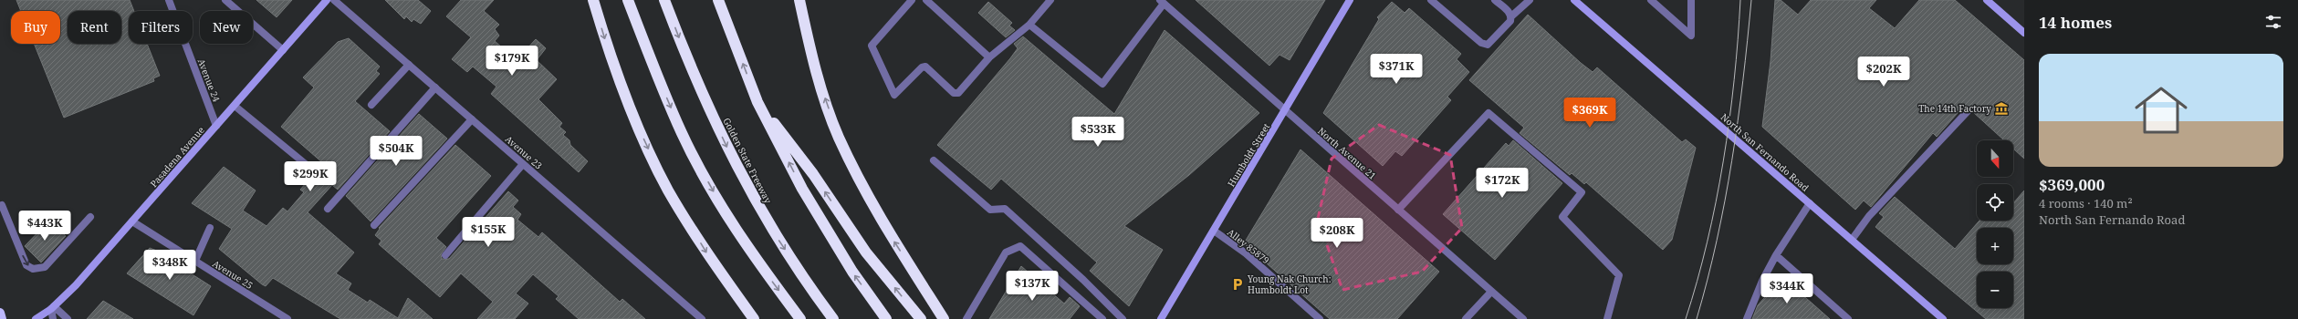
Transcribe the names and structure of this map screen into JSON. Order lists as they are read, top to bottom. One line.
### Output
{"streets":{"highway":["Golden State Freeway"],"main road":["North San Fernando Road","Humboldt Street","Pasadena Avenue"],"street":["Avenue 24","Avenue 23","North Avenue 21","Alley 85879","Avenue 25"]},"crossings":[["Avenue 24","Pasadena Avenue"],["North Avenue 21","Humboldt Street"],["Humboldt Street","Alley 85879"],["Pasadena Avenue","Avenue 25"]],"places":{"museum":["The 14th Factory"],"parking":["Young Nak Church: Humboldt Lot"]},"north":"bottom","page":{"heading":"14 homes","chip":["Buy","Rent","Filters","New"],"list":[{"name":"$369,000","note":"4 rooms · 140 m² · North San Fernando Road"}],"price":["$179K","$371K","$202K","$369K","$533K","$504K","$299K","$172K","$443K","$155K","$208K","$348K","$137K","$344K"],"map_buttons":["+","−"]}}
